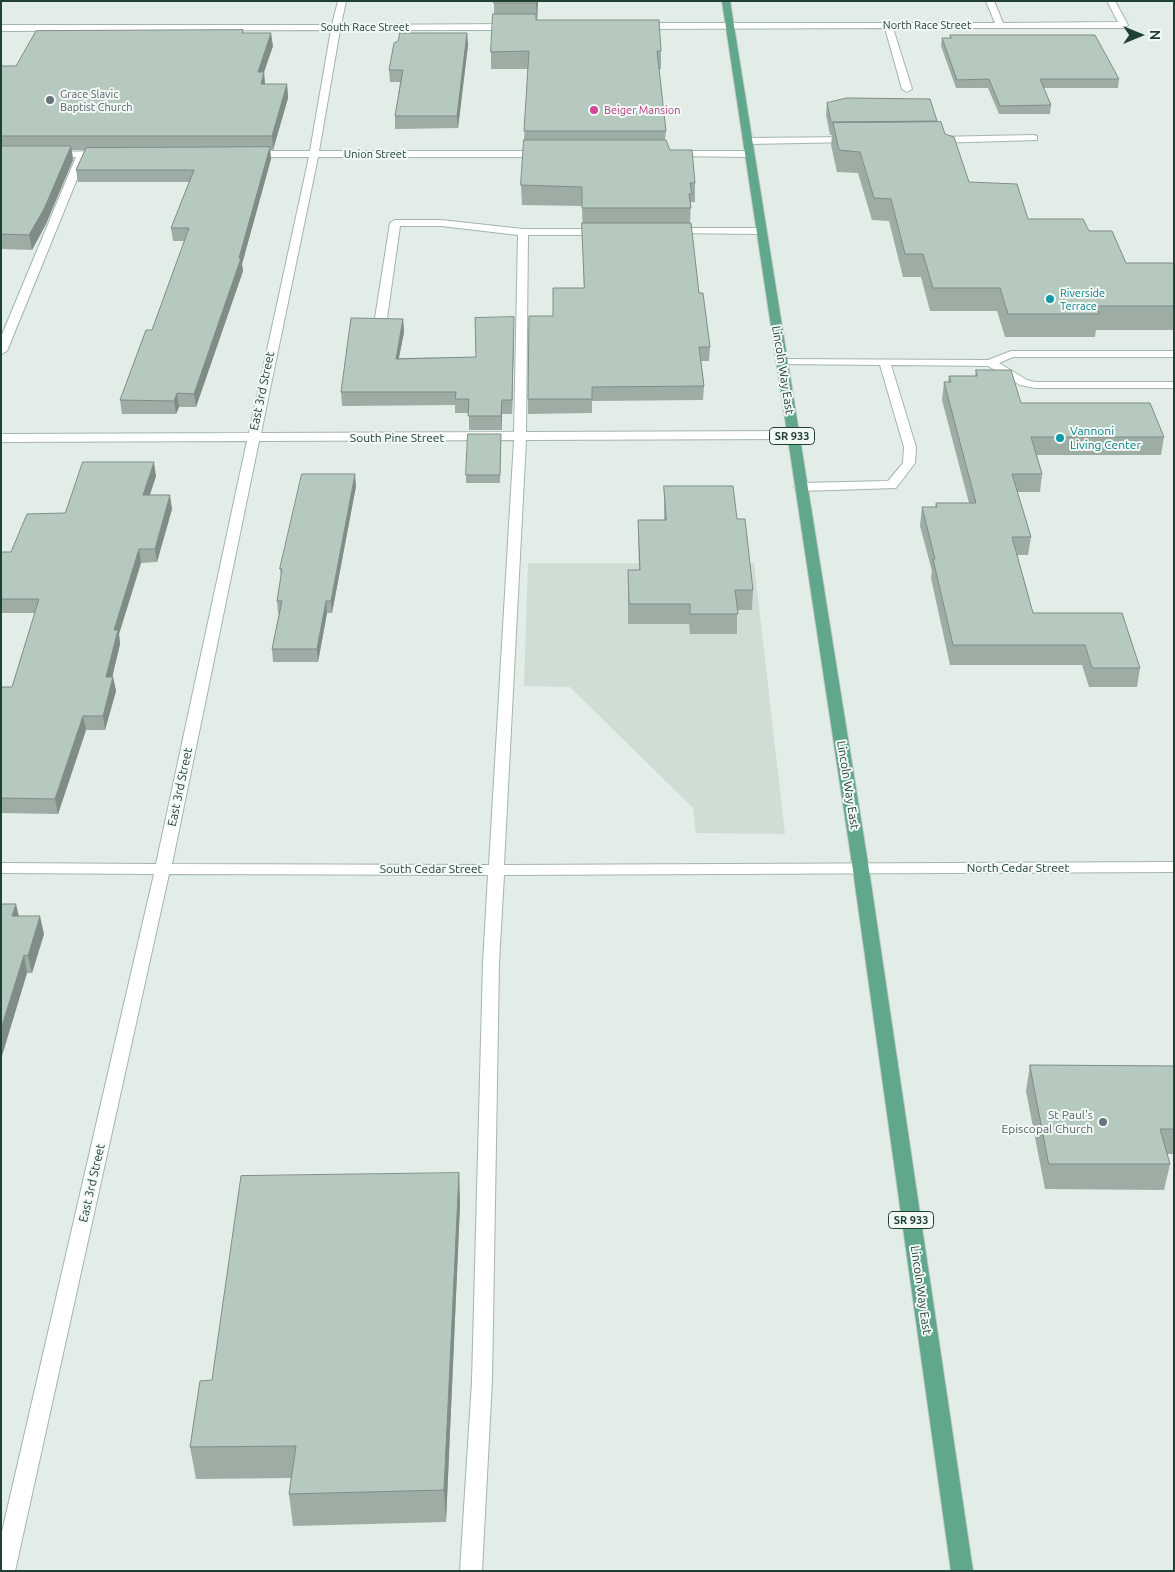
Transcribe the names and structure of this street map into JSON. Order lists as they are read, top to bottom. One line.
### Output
{"streets":{"main road":["Lincoln Way East","SR 933"],"street":["North Race Street","South Race Street","Union Street","East 3rd Street","South Pine Street","North Cedar Street","South Cedar Street"]},"crossings":[["North Race Street","Lincoln Way East"],["South Race Street","East 3rd Street"],["Union Street","East 3rd Street"],["Lincoln Way East","South Pine Street"],["Lincoln Way East","North Cedar Street"],["Lincoln Way East","South Cedar Street"],["East 3rd Street","South Pine Street"],["East 3rd Street","South Cedar Street"],["North Cedar Street","South Cedar Street"]],"places":["Grace Slavic Baptist Church","Beiger Mansion","Riverside Terrace","Vannoni Living Center","St Paul's Episcopal Church"],"north":"right"}
